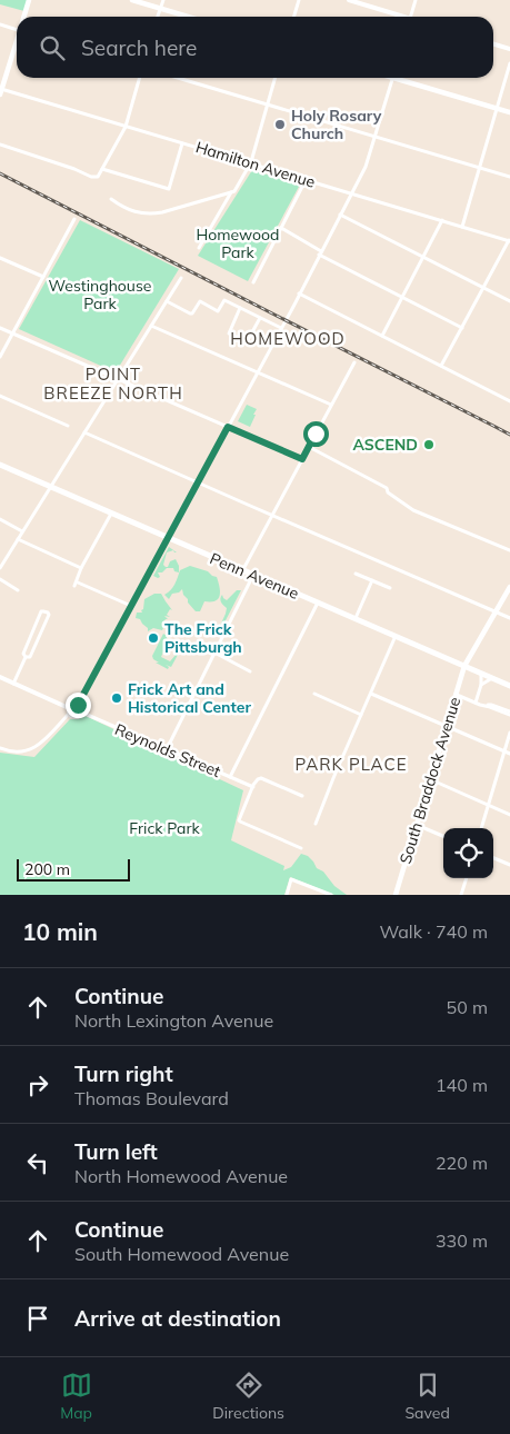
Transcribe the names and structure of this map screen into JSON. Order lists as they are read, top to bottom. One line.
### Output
{"streets":{"highway":["Penn Avenue"],"main road":["South Braddock Avenue"],"street":["Hamilton Avenue","Reynolds Street"]},"crossings":[["Penn Avenue","South Braddock Avenue"]],"districts":["HOMEWOOD","POINT BREEZE NORTH","PARK PLACE"],"parks":["Homewood Park","Westinghouse Park","Frick Park"],"places":["Holy Rosary Church","ASCEND","The Frick Pittsburgh","Frick Art and Historical Center"],"scale_bar":"200 m","page":{"search":"Search here","scale":"200 m","heading":["10 min","Walk · 740 m"],"list":[["Continue","North Lexington Avenue","50 m"],["Turn right","Thomas Boulevard","140 m"],["Turn left","North Homewood Avenue","220 m"],["Continue","South Homewood Avenue","330 m"],"Arrive at destination"],"nav":["Map","Directions","Saved"]}}
